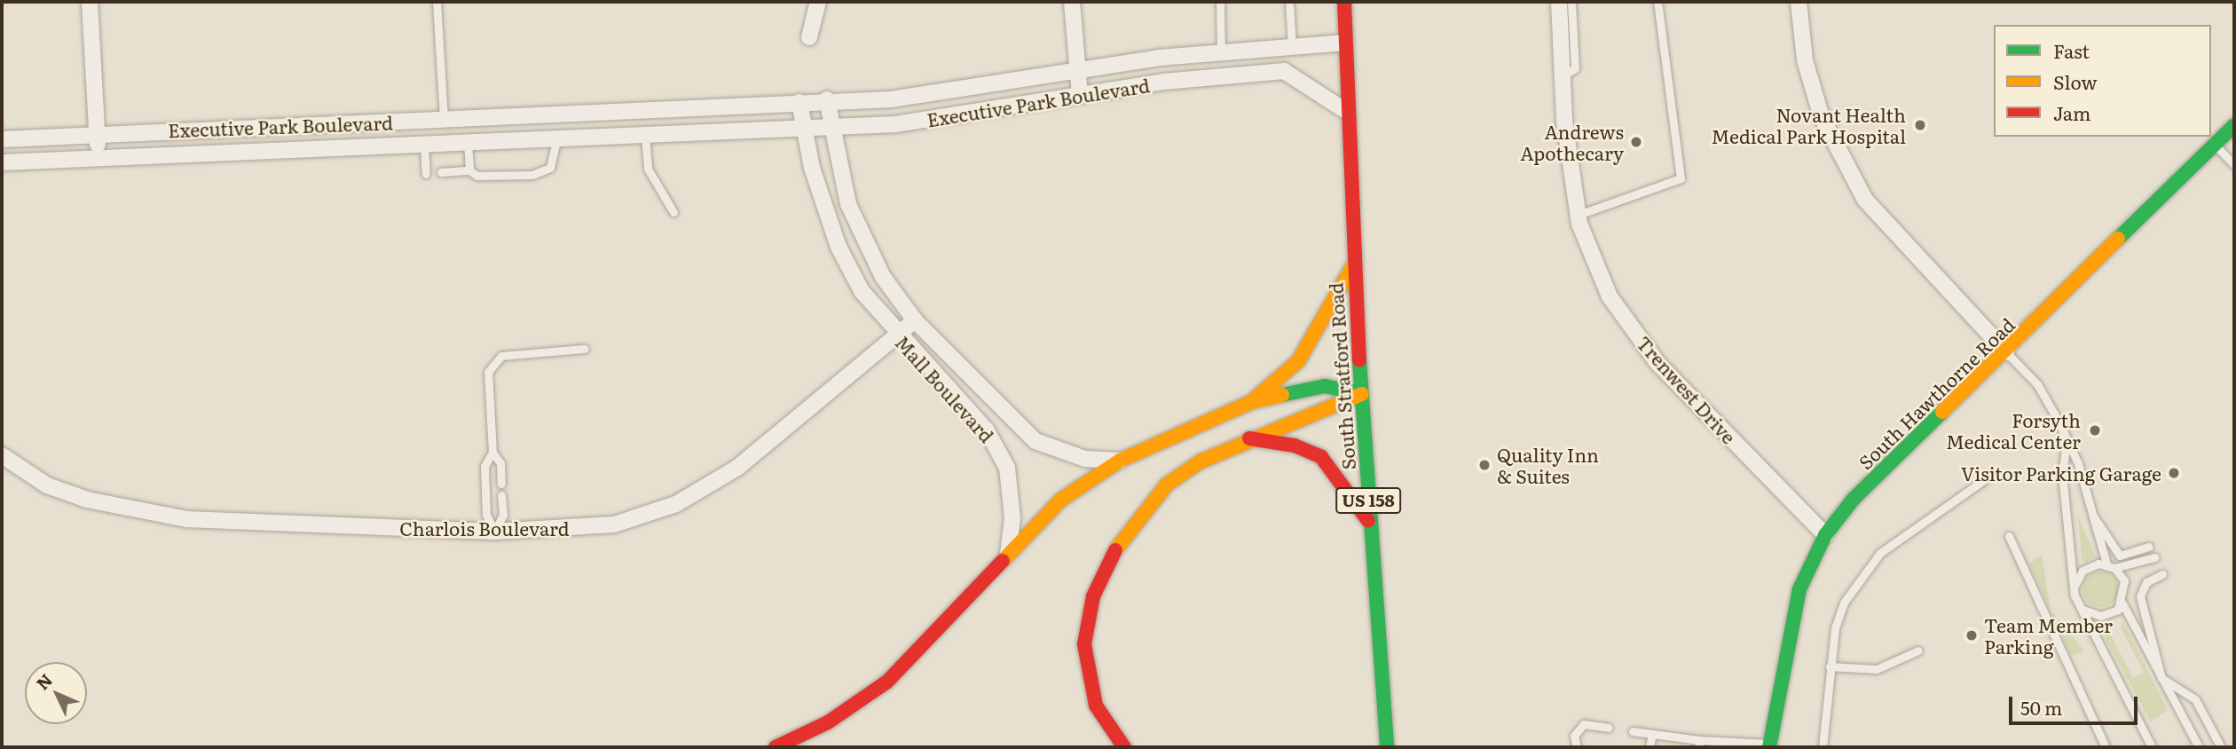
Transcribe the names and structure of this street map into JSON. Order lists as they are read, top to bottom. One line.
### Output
{"streets":{"main road":["South Stratford Road","South Hawthorne Road","US 158"],"street":["Executive Park Boulevard","Mall Boulevard","Trenwest Drive","Charlois Boulevard"]},"crossings":[["Executive Park Boulevard","South Stratford Road"],["Executive Park Boulevard","Mall Boulevard"],["Mall Boulevard","Charlois Boulevard"],["Trenwest Drive","South Hawthorne Road"]],"places":["Novant Health Medical Park Hospital","Andrews Apothecary","Forsyth Medical Center","Quality Inn & Suites","Visitor Parking Garage","Team Member Parking"],"legend":["Fast","Slow","Jam"],"scale_bar":"50 m","north":"top left"}
